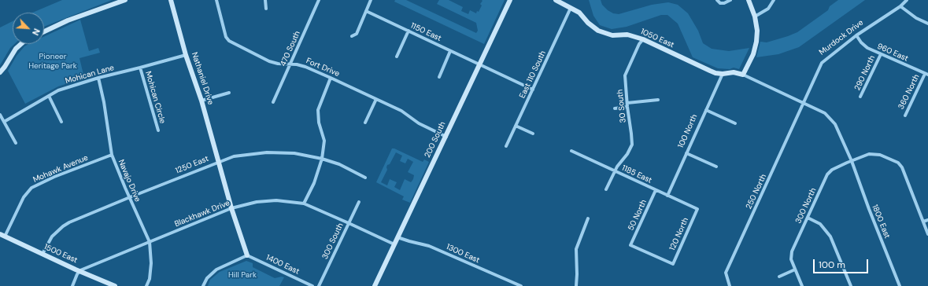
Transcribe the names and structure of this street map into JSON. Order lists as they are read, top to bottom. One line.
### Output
{"streets":{"street":["1150 East","Murdock Drive","1050 East","470 South","960 East","Fort Drive","290 North","Mohican Lane","East 110 South","Nathaniel Drive","360 North","Mohican Circle","30 South","100 North","200 South","1250 East","Mohawk Avenue","1185 East","Navajo Drive","250 North","300 North","Blackhawk Drive","50 North","1800 East","120 North","300 South","1500 East","1300 East","1400 East"]},"crossings":[["1150 East","East 110 South"],["1150 East","200 South"],["Murdock Drive","960 East"],["Murdock Drive","250 North"],["1050 East","East 110 South"],["1050 East","30 South"],["1050 East","100 North"],["470 South","Fort Drive"],["960 East","290 North"],["960 East","360 North"],["Fort Drive","200 South"],["Mohican Lane","Nathaniel Drive"],["Mohican Lane","Mohican Circle"],["Mohican Lane","Navajo Drive"],["Nathaniel Drive","1250 East"],["Nathaniel Drive","Blackhawk Drive"],["Nathaniel Drive","1400 East"],["30 South","1185 East"],["100 North","1185 East"],["200 South","1300 East"],["1250 East","Navajo Drive"],["1250 East","1500 East"],["Mohawk Avenue","Navajo Drive"],["Mohawk Avenue","1500 East"],["1185 East","50 North"],["1185 East","120 North"],["Navajo Drive","Blackhawk Drive"],["300 North","1800 East"],["Blackhawk Drive","300 South"],["Blackhawk Drive","1500 East"],["50 North","120 North"]],"parks":["Pioneer Heritage Park","Hill Park"],"scale_bar":"100 m","north":"bottom right"}
